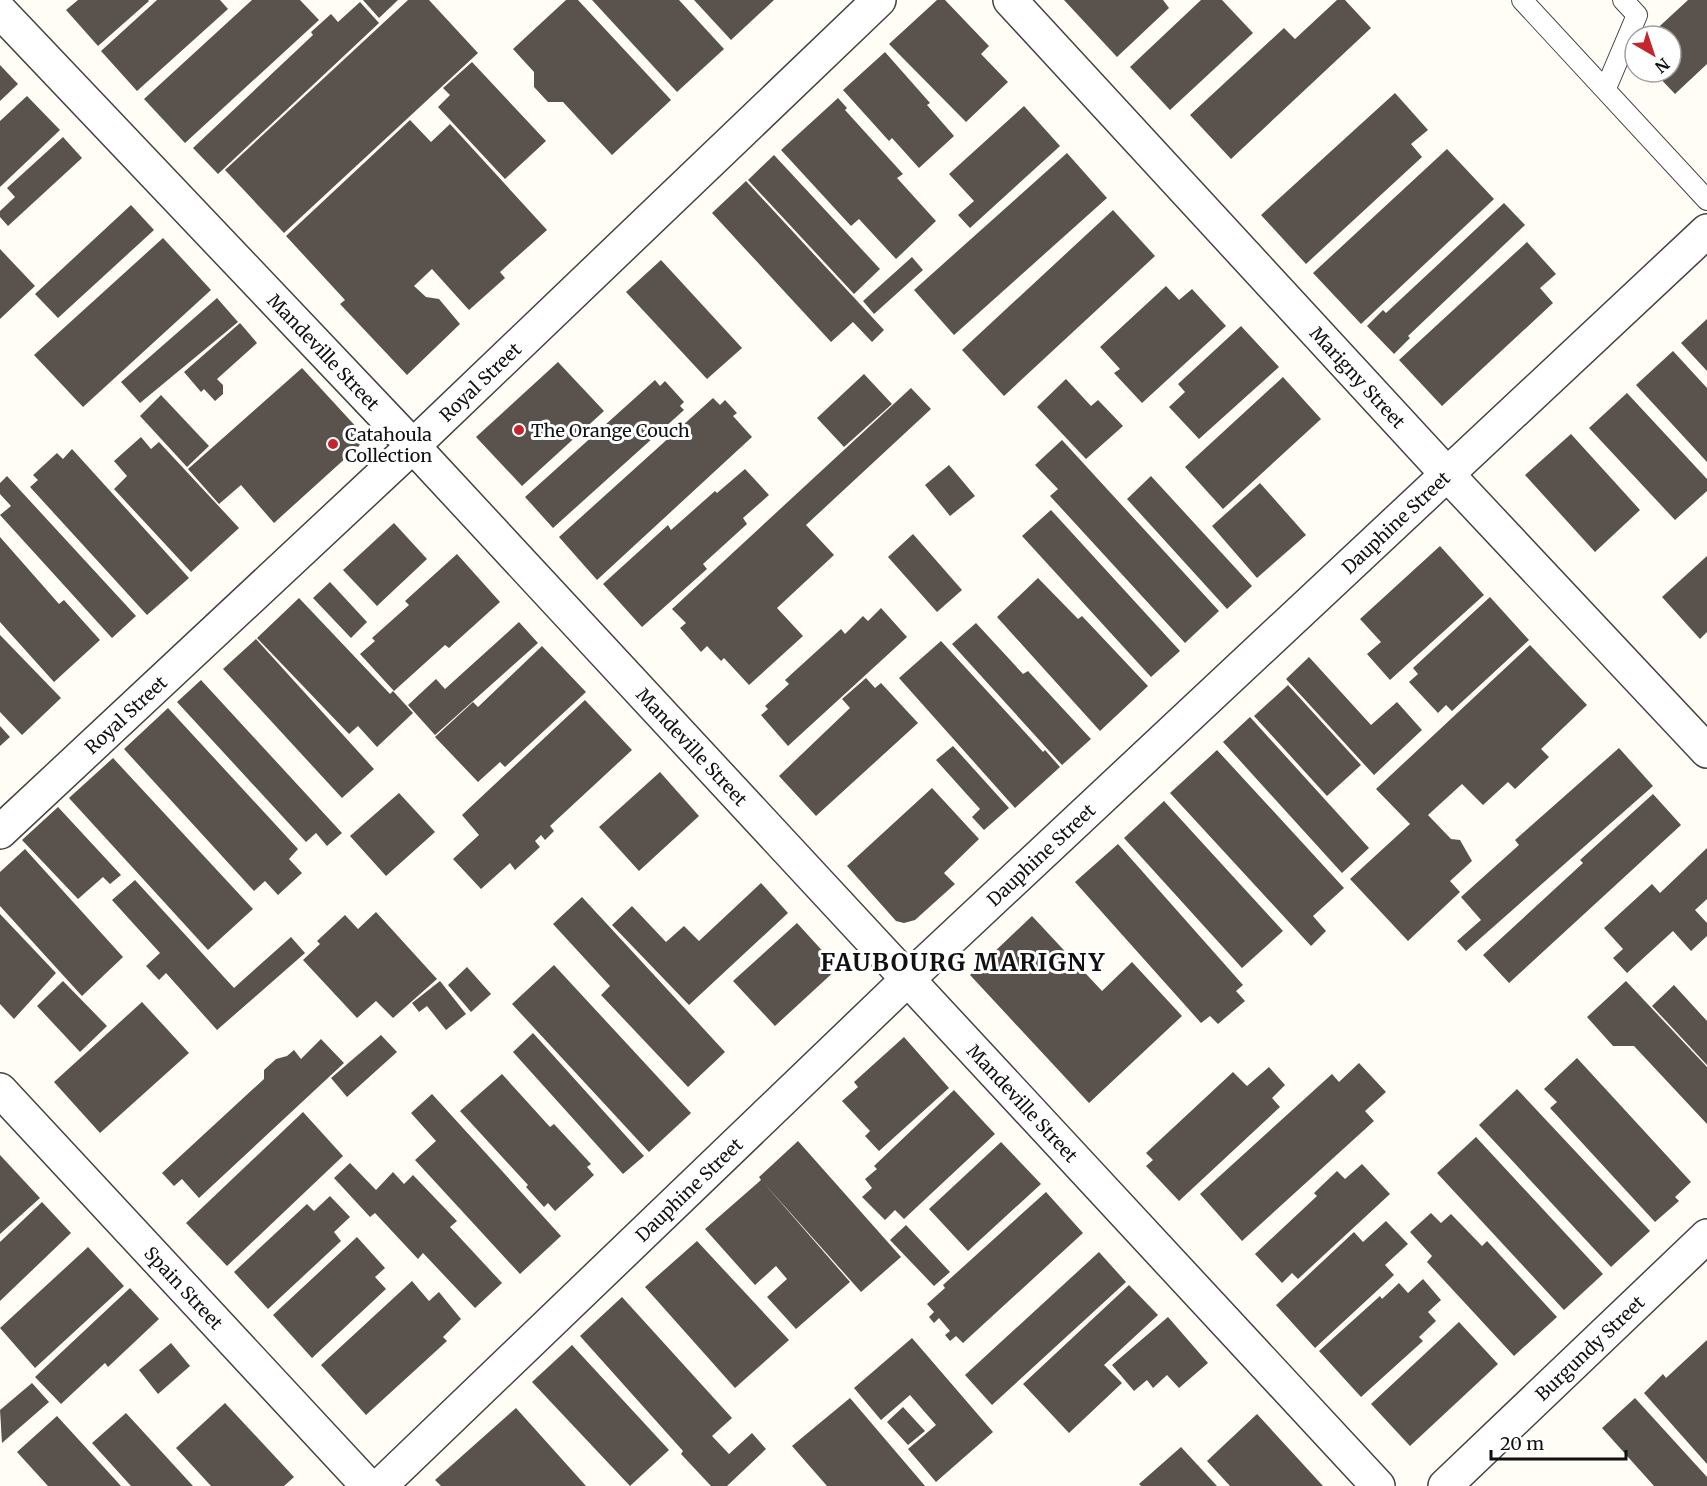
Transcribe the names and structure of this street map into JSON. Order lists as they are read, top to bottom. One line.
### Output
{"streets":{"street":["Mandeville Street","Marigny Street","Royal Street","Dauphine Street","Spain Street","Burgundy Street"]},"crossings":[["Mandeville Street","Royal Street"],["Mandeville Street","Dauphine Street"],["Marigny Street","Dauphine Street"]],"districts":["FAUBOURG MARIGNY"],"places":["The Orange Couch","Catahoula Collection"],"scale_bar":"20 m","north":"bottom right"}
